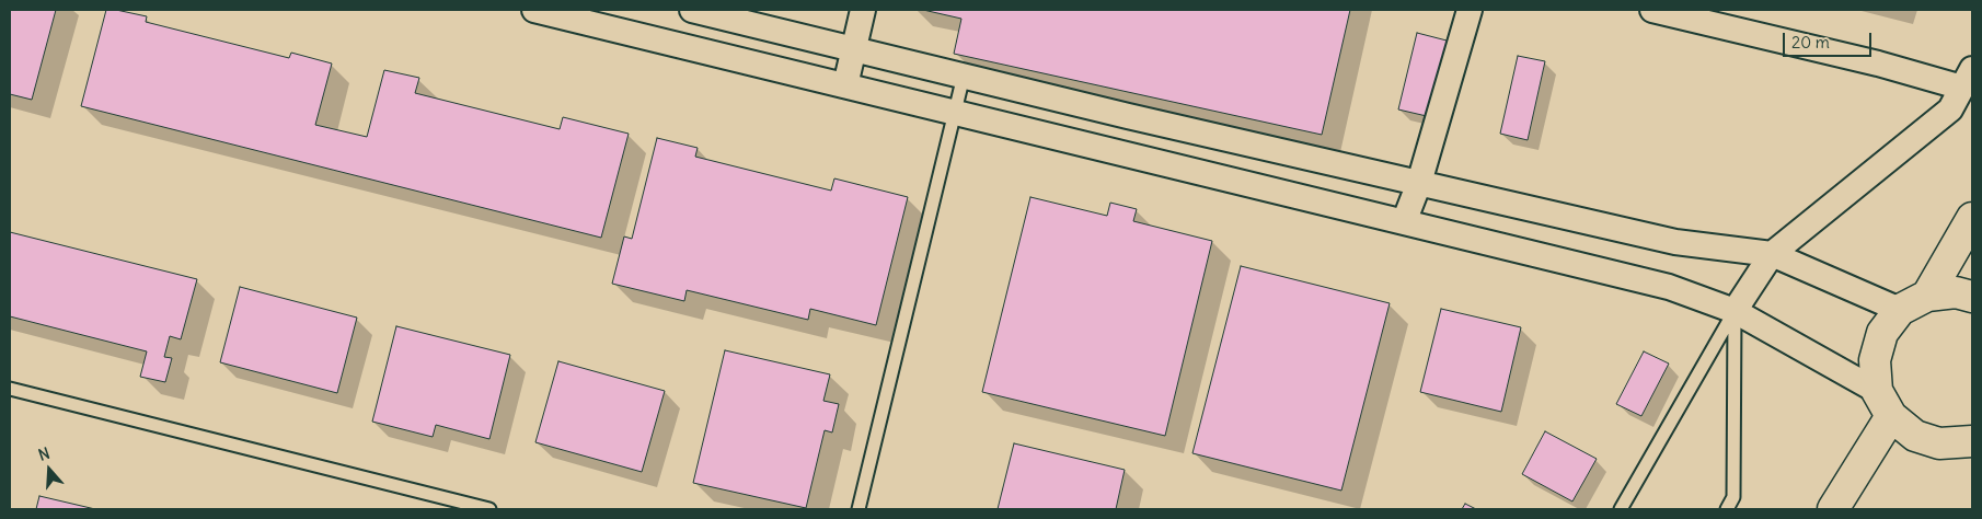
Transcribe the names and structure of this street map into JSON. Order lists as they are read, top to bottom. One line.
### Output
{"scale_bar":"20 m","north":"top"}
